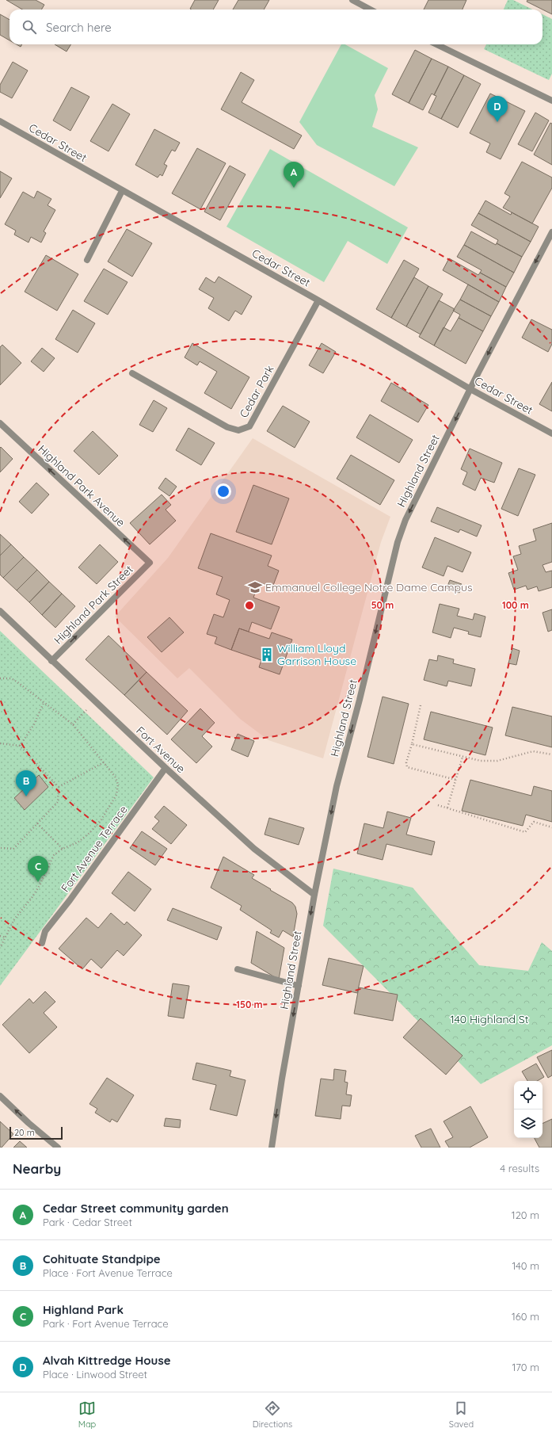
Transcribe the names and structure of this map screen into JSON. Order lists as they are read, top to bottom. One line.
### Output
{"streets":{"street":["Cedar Street","Cedar Park","Highland Street","Highland Park Avenue","Highland Park Street","Fort Avenue","Fort Avenue Terrace"]},"crossings":[["Cedar Street","Cedar Park"],["Cedar Street","Highland Street"],["Highland Street","Fort Avenue"],["Highland Park Avenue","Highland Park Street"],["Highland Park Street","Fort Avenue"],["Fort Avenue","Fort Avenue Terrace"]],"one_way":["Highland Street","Highland Park Avenue","Highland Park Street"],"parks":["140 Highland St"],"places":{"school or university":["Emmanuel College Notre Dame Campus"],"building":["William Lloyd Garrison House"]},"scale_bar":"20 m","page":{"search":"Search here","pins":["D","A","B","C"],"scale":"20 m","heading":["Nearby","4 results"],"list":[{"mark":"A","name":"Cedar Street community garden","note":"Park · Cedar Street","value":"120 m"},{"mark":"B","name":"Cohituate Standpipe","note":"Place · Fort Avenue Terrace","value":"140 m"},{"mark":"C","name":"Highland Park","note":"Park · Fort Avenue Terrace","value":"160 m"},{"mark":"D","name":"Alvah Kittredge House","note":"Place · Linwood Street","value":"170 m"}],"nav":["Map","Directions","Saved"]},"rings":["50 m","100 m","150 m"]}
